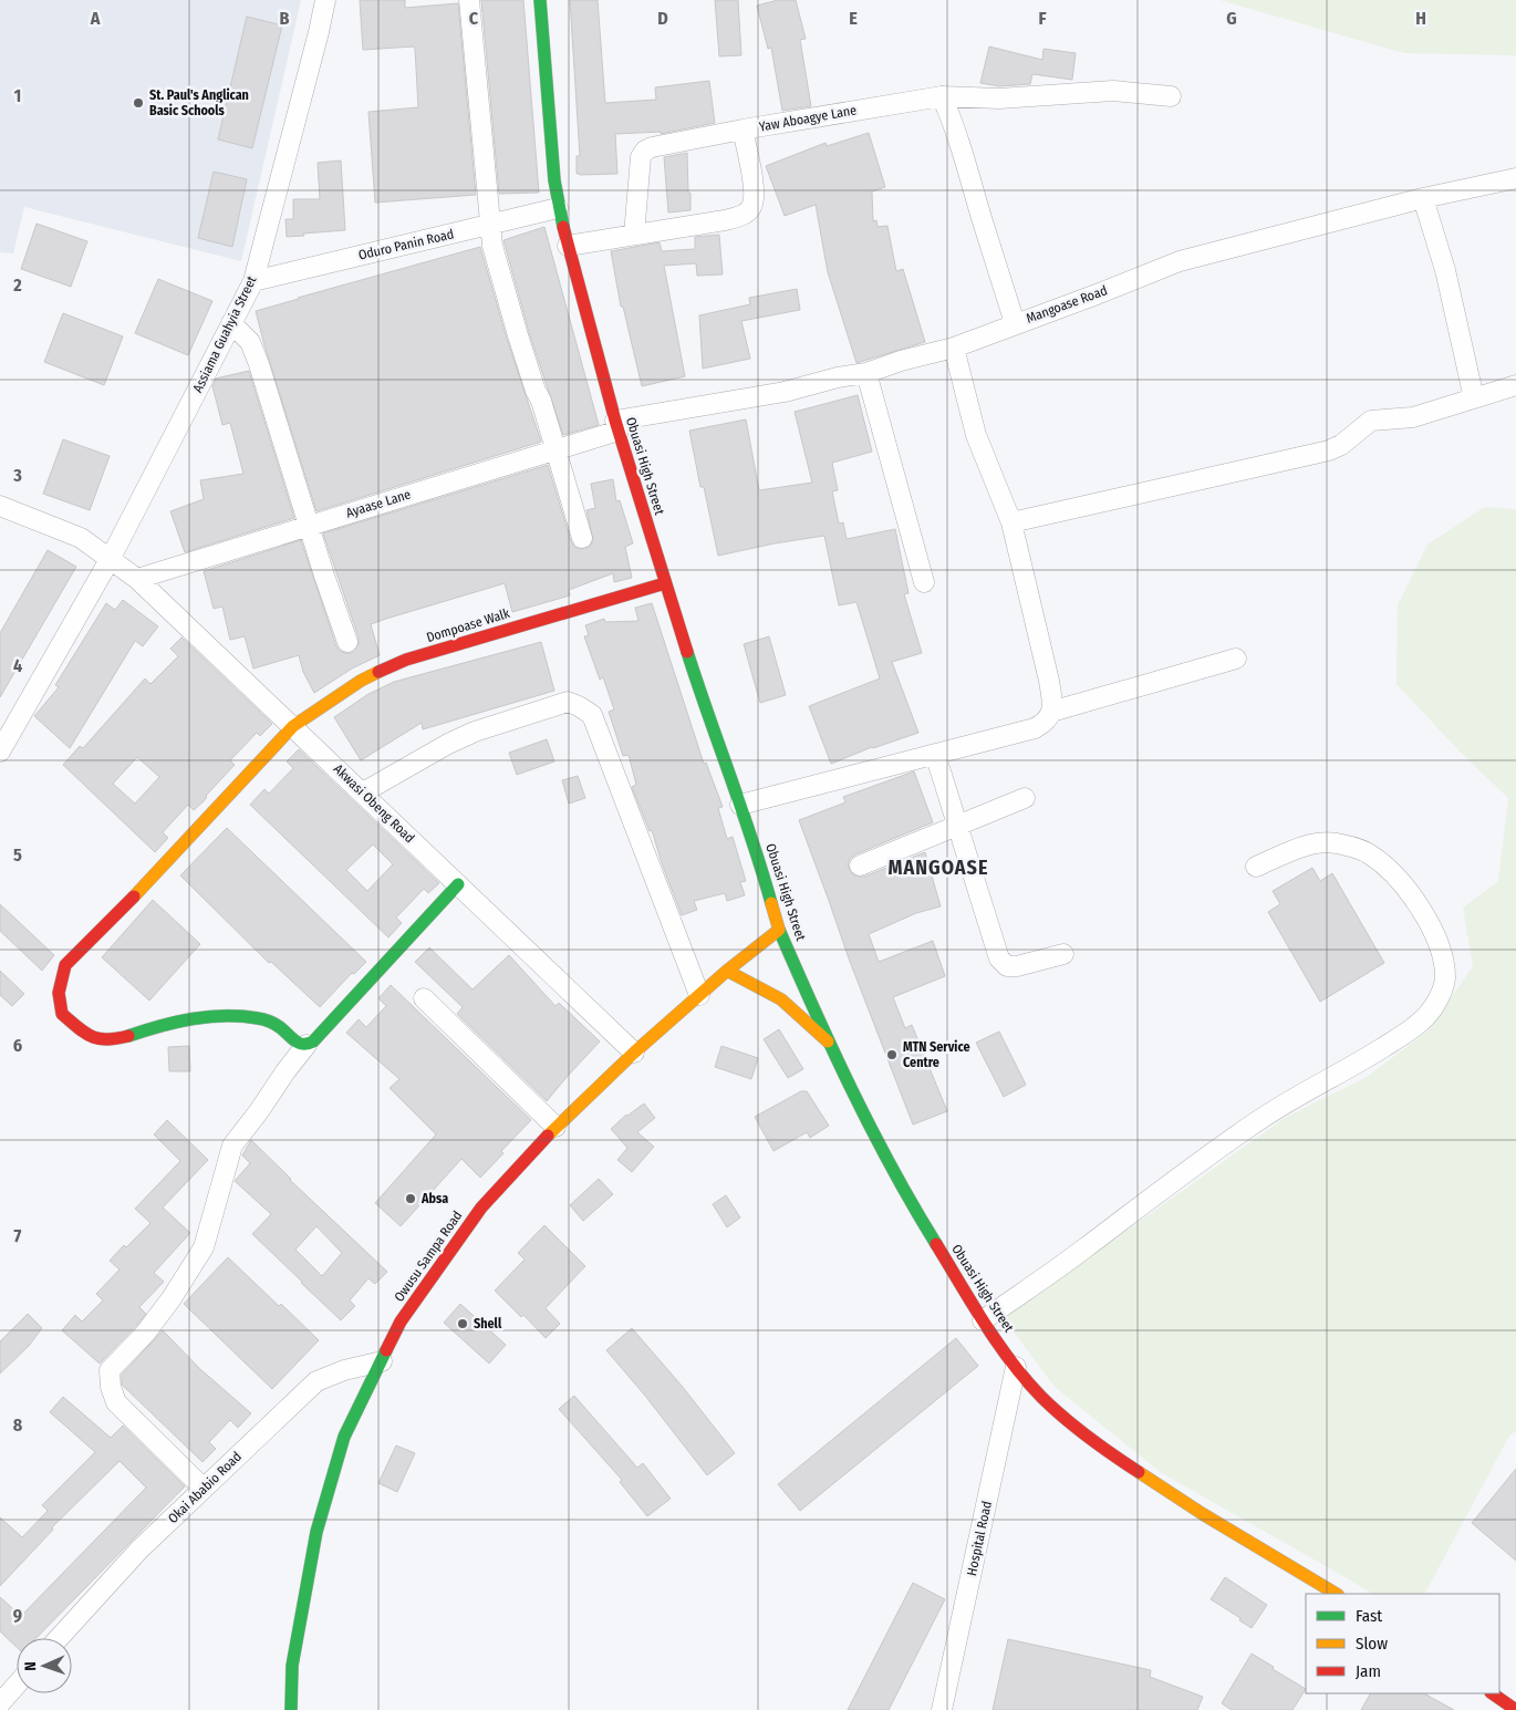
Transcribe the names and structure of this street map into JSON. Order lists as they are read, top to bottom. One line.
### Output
{"streets":{"street":["Yaw Aboagye Lane","Oduro Panin Road","Mangoase Road","Assiama Guahyia Street","Obuasi High Street","Ayaase Lane","Dompoase Walk","Akwasi Obeng Road","Owusu Sampa Road","Okai Ababio Road","Hospital Road"]},"crossings":[["Yaw Aboagye Lane","Obuasi High Street"],["Oduro Panin Road","Assiama Guahyia Street"],["Oduro Panin Road","Obuasi High Street"],["Mangoase Road","Obuasi High Street"],["Mangoase Road","Ayaase Lane"],["Assiama Guahyia Street","Akwasi Obeng Road"],["Obuasi High Street","Ayaase Lane"],["Obuasi High Street","Dompoase Walk"],["Obuasi High Street","Owusu Sampa Road"],["Obuasi High Street","Hospital Road"],["Ayaase Lane","Akwasi Obeng Road"],["Dompoase Walk","Akwasi Obeng Road"],["Akwasi Obeng Road","Owusu Sampa Road"],["Owusu Sampa Road","Okai Ababio Road"]],"districts":["MANGOASE"],"places":["St. Paul's Anglican Basic Schools","MTN Service Centre","Absa","Shell"],"legend":["Fast","Slow","Jam"],"north":"left","grid":{"columns":["A","B","C","D","E","F","G","H"],"rows":["1","2","3","4","5","6","7","8","9"]}}
